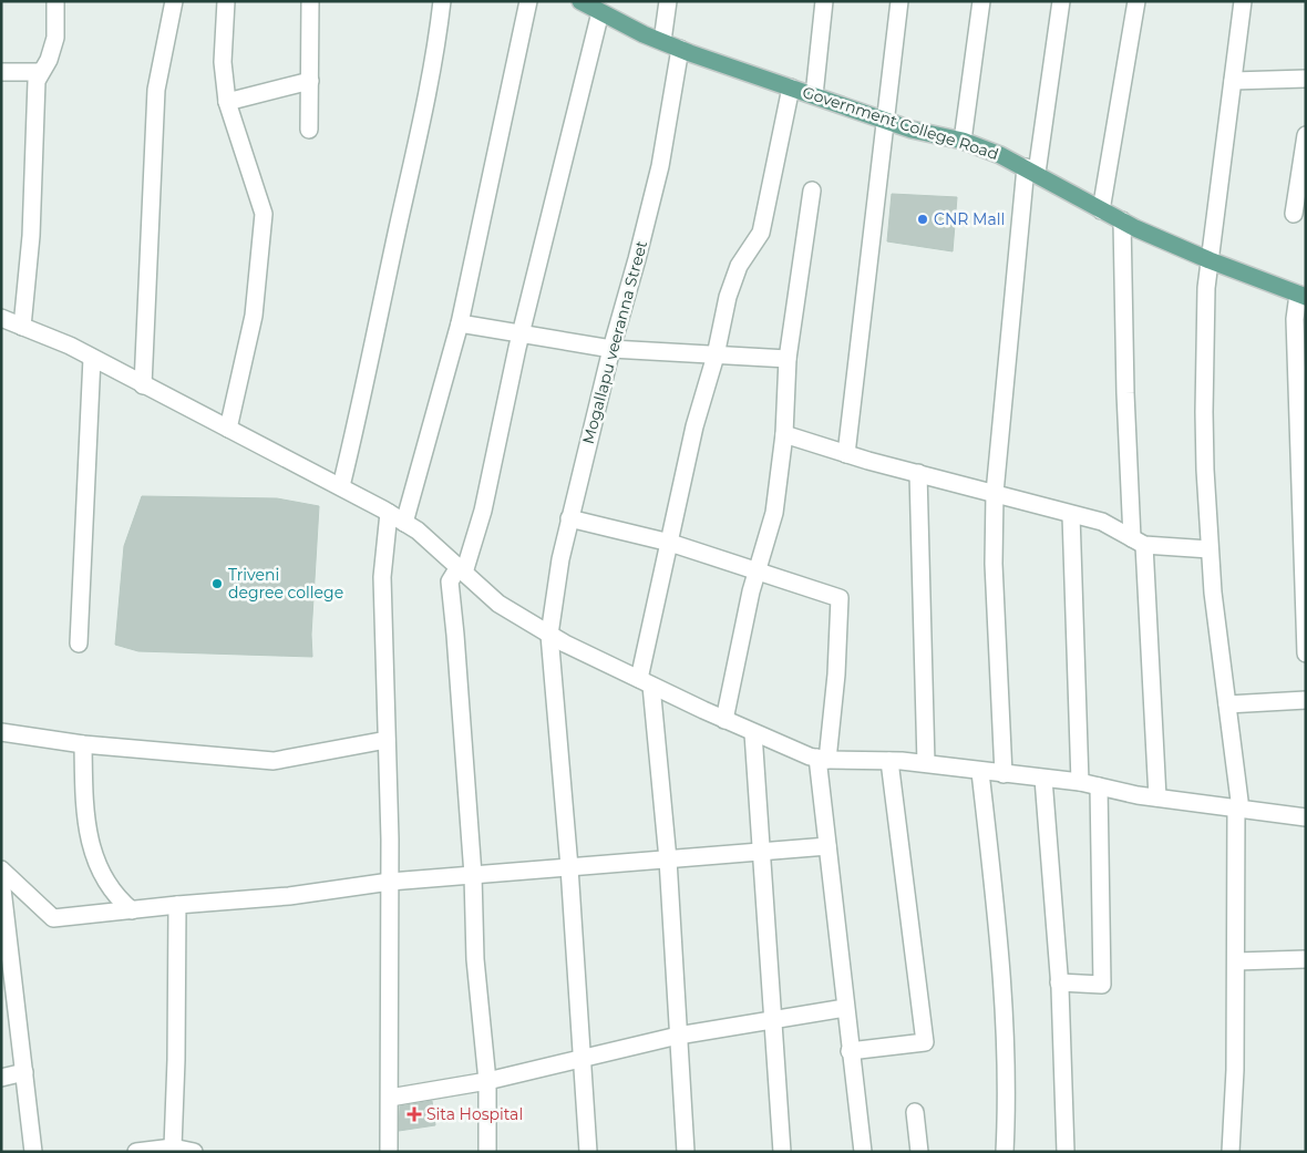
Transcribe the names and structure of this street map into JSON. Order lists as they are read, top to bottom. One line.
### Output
{"streets":{"main road":["Government College Road"],"street":["Mogallapu veeranna Street"]},"crossings":[["Government College Road","Mogallapu veeranna Street"]],"places":{"other":["CNR Mall","Triveni degree college"],"health":["Sita Hospital"]}}
